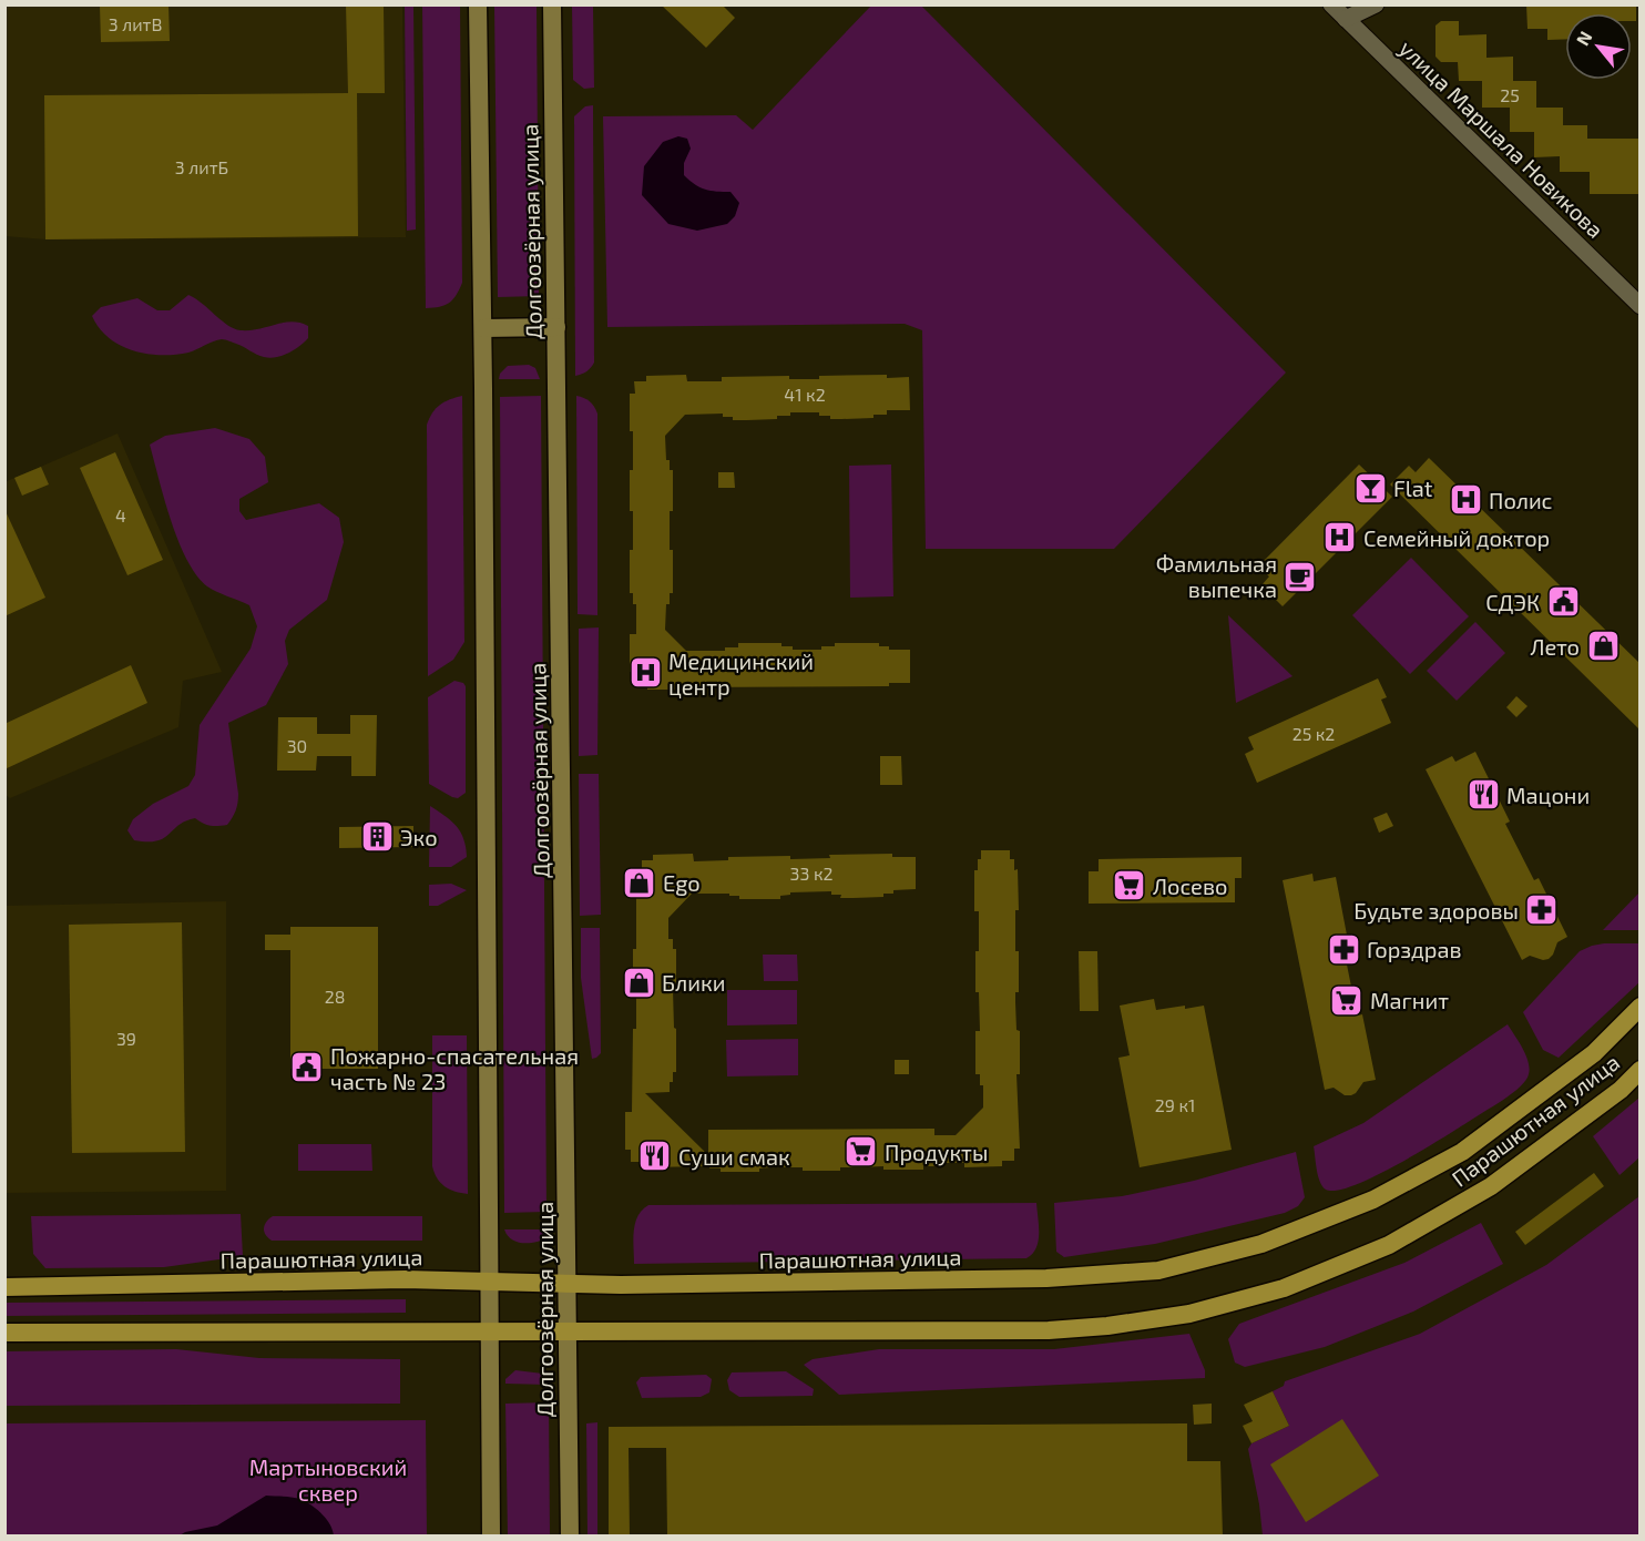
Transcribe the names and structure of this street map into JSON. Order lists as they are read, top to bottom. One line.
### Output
{"streets":{"main road":["Долгоозёрная улица","Парашютная улица"],"street":["улица Маршала Новикова"]},"crossings":[["Долгоозёрная улица","Парашютная улица"]],"parks":["Мартыновский сквер"],"places":{"bar":["Flat"],"hospital":["Полис","Семейный доктор","Медицинский центр"],"cafe":["Фамильная выпечка"],"public building":["СДЭК","Пожарно-спасательная часть № 23"],"shop":["Лето","Ego","Блики"],"restaurant":["Мацони","Суши смак"],"building":["Эко"],"supermarket":["Лосево","Магнит","Продукты"],"pharmacy":["Будьте здоровы","Горздрав"]},"house_numbers":["3 литВ","25","3 литБ","41 к2","4","25 к2","30","33 к2","28","39","29 к1"],"north":"top left"}
